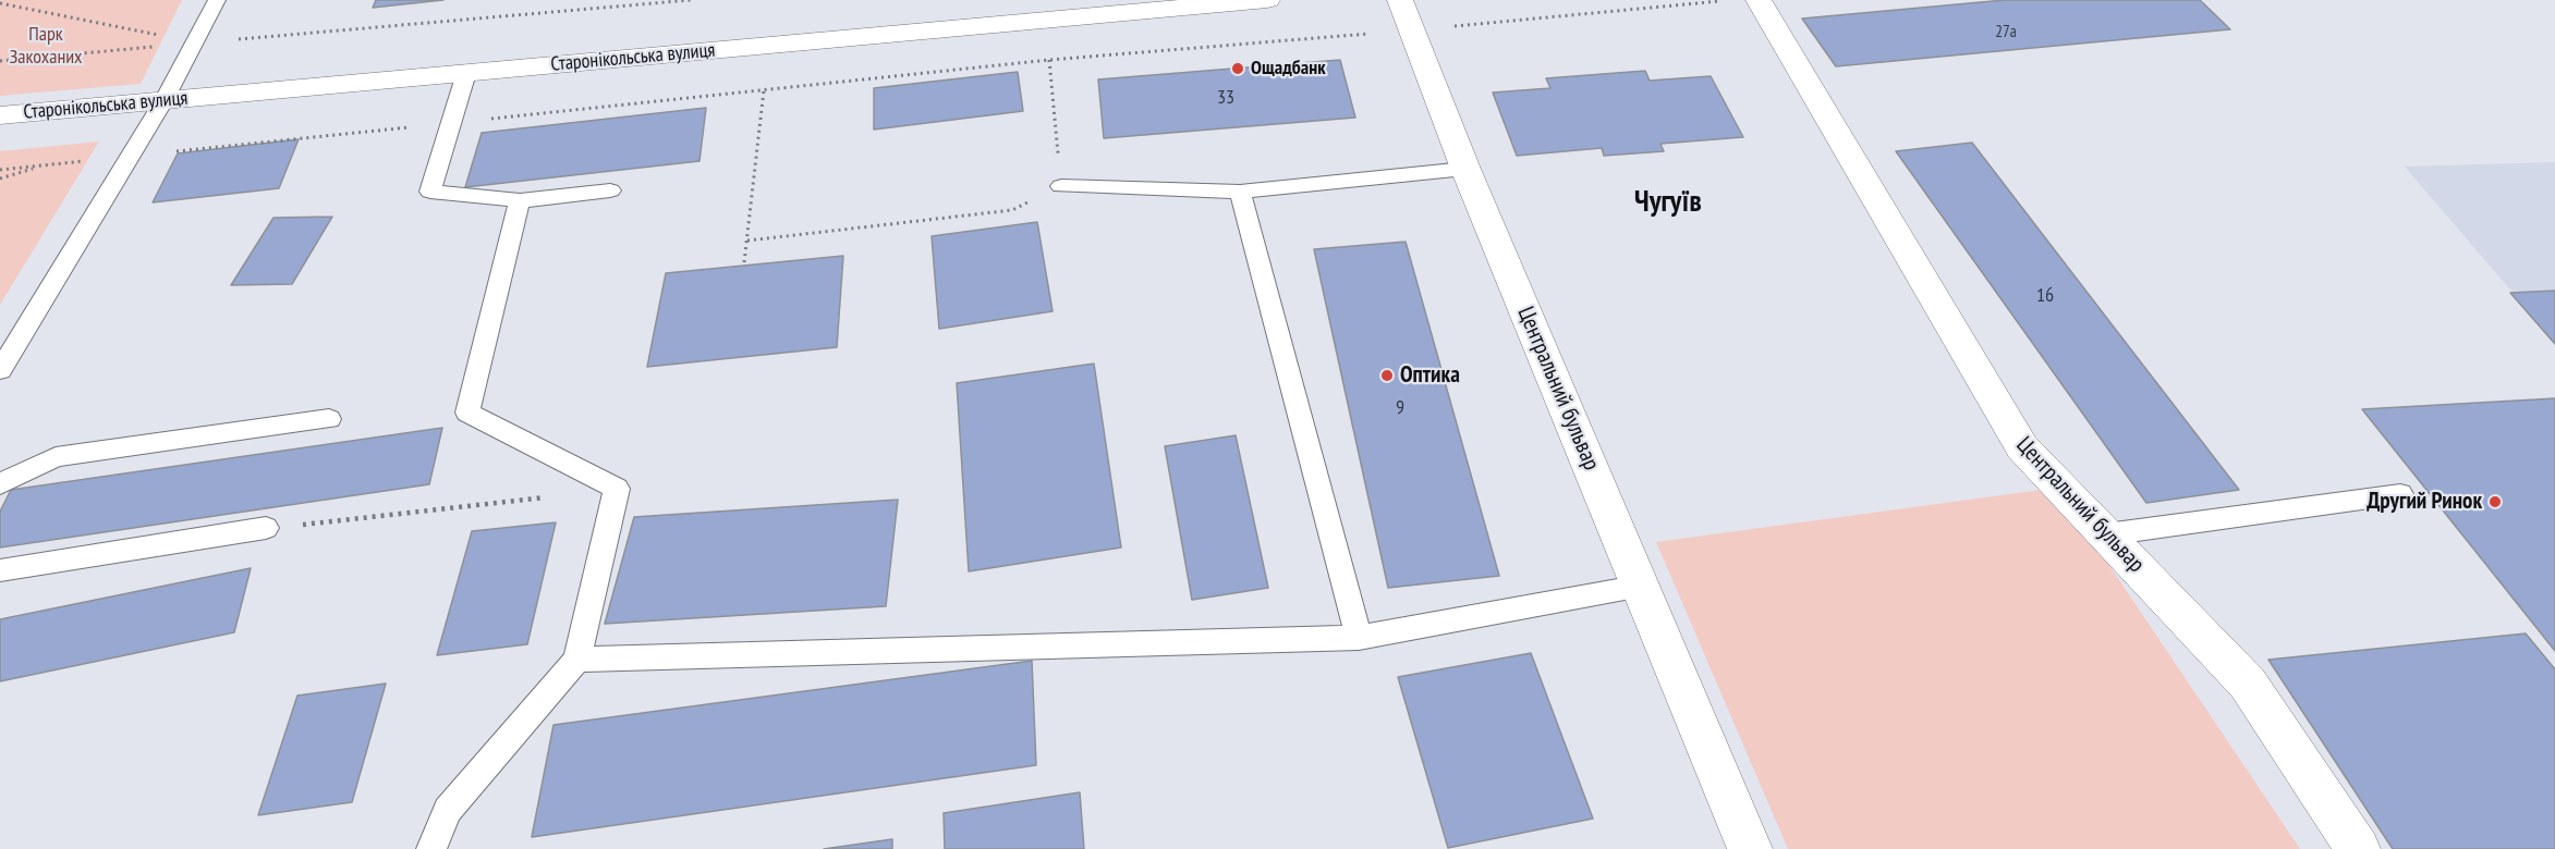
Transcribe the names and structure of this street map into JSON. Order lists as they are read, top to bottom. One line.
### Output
{"streets":{"street":["Старонікольська вулиця","Центральний бульвар"]},"districts":["Чугуїв"],"parks":["Парк Закоханих"],"places":["Ощадбанк","Оптика","Другий Ринок"],"house_numbers":["27а","33","16","9"]}
